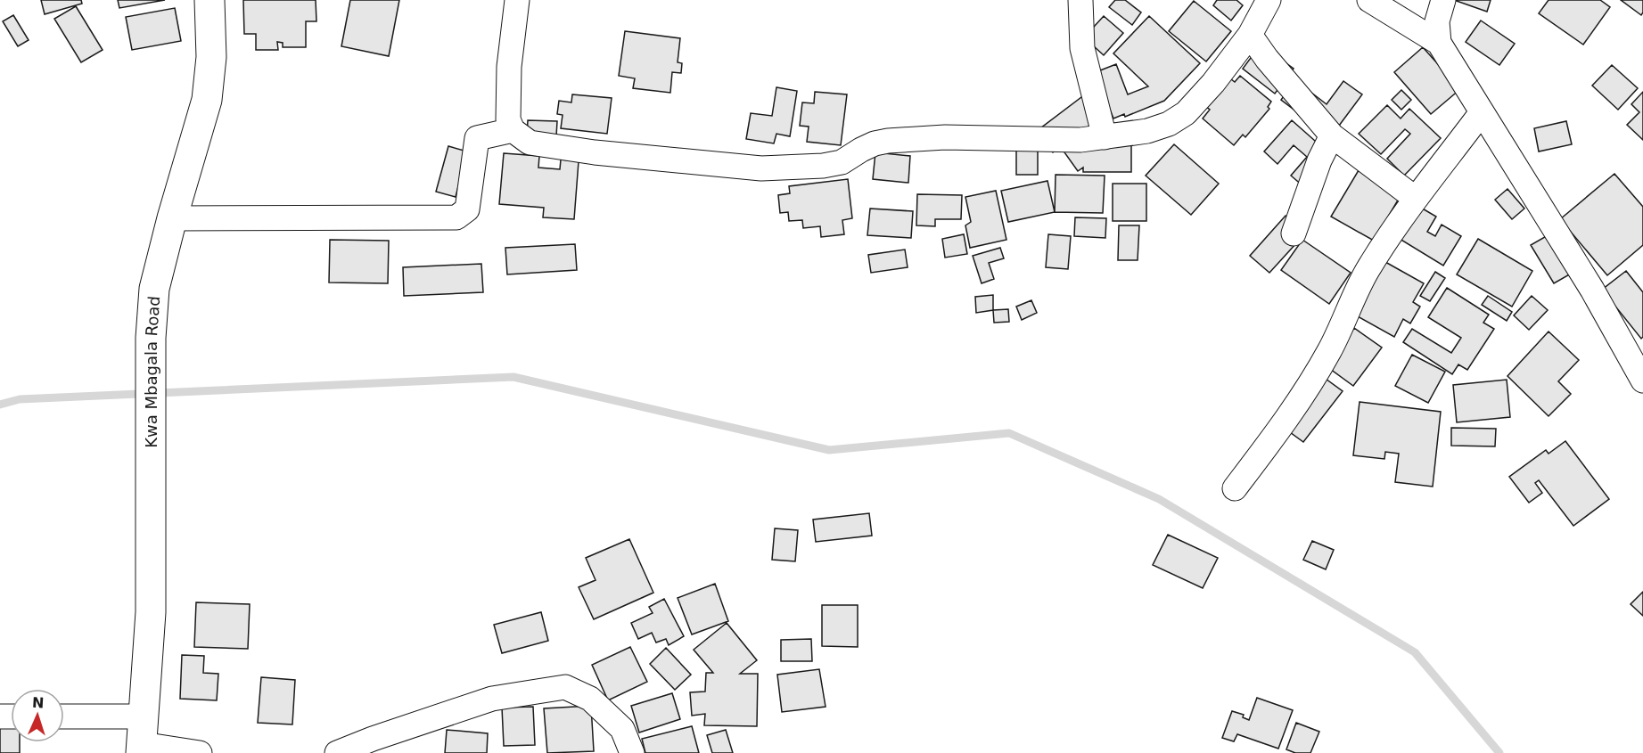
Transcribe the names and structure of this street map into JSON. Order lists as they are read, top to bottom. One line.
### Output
{"streets":{"street":["Kwa Mbagala Road"]},"north":"top"}
